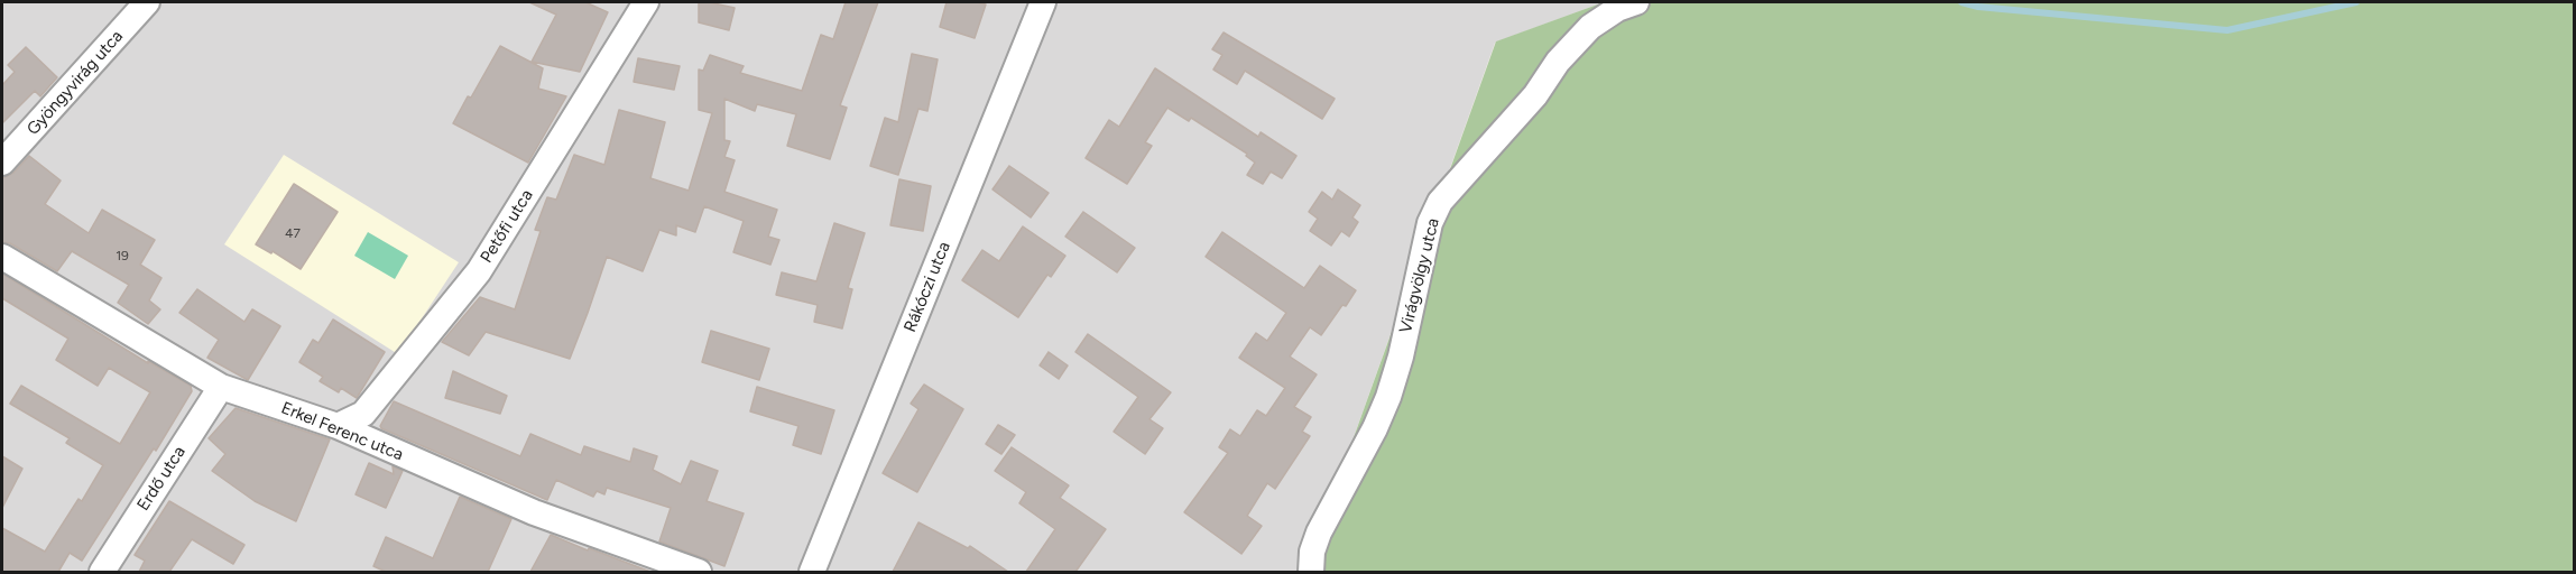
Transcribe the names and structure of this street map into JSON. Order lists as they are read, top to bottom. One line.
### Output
{"streets":{"street":["Gyöngyvirág utca","Petőfi utca","Virágvölgy utca","Rákóczi utca","Erkel Ferenc utca","Erdő utca"]},"crossings":[["Petőfi utca","Erkel Ferenc utca"],["Erkel Ferenc utca","Erdő utca"]],"house_numbers":["47","19"]}
